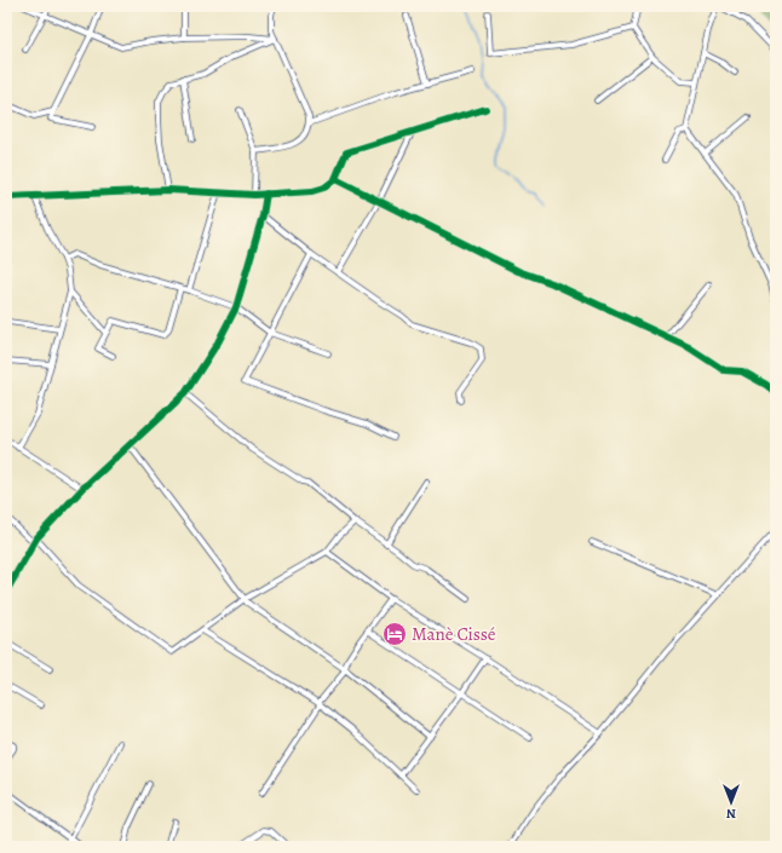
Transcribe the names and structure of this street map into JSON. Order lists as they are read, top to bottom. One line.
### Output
{"places":{"hotel":["Manè Cissé"]},"north":"bottom"}
